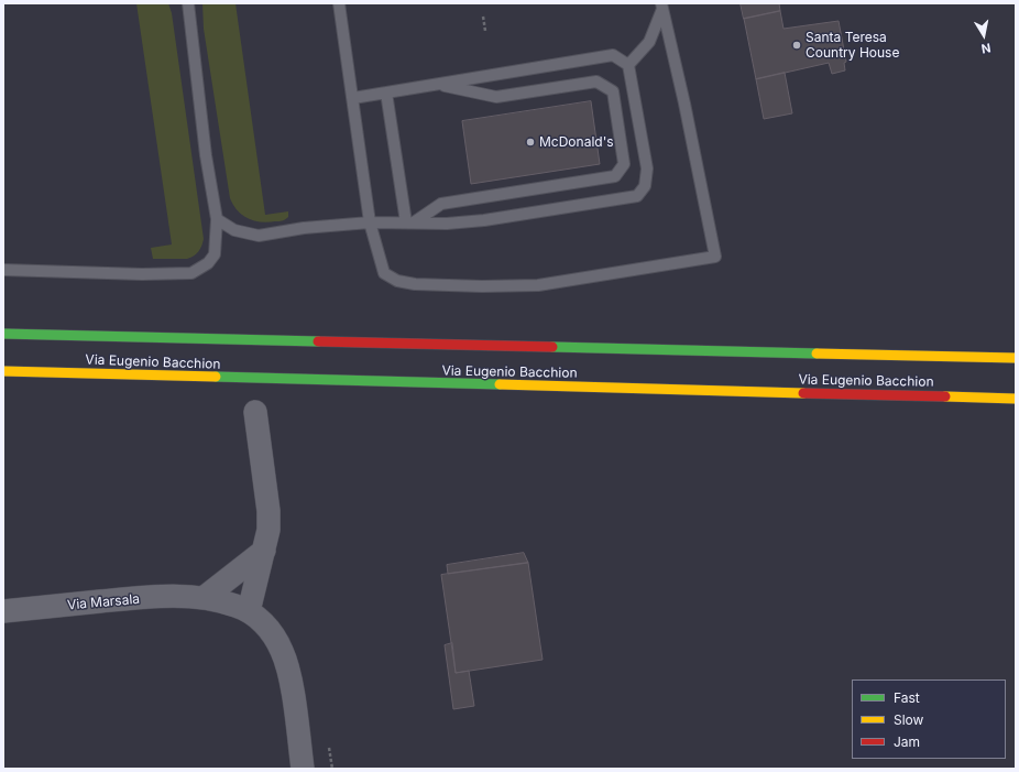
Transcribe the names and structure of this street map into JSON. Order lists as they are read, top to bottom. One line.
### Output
{"streets":{"main road":["Via Eugenio Bacchion"],"street":["Via Marsala"]},"places":["Santa Teresa Country House","McDonald's"],"legend":["Fast","Slow","Jam"],"north":"bottom"}
